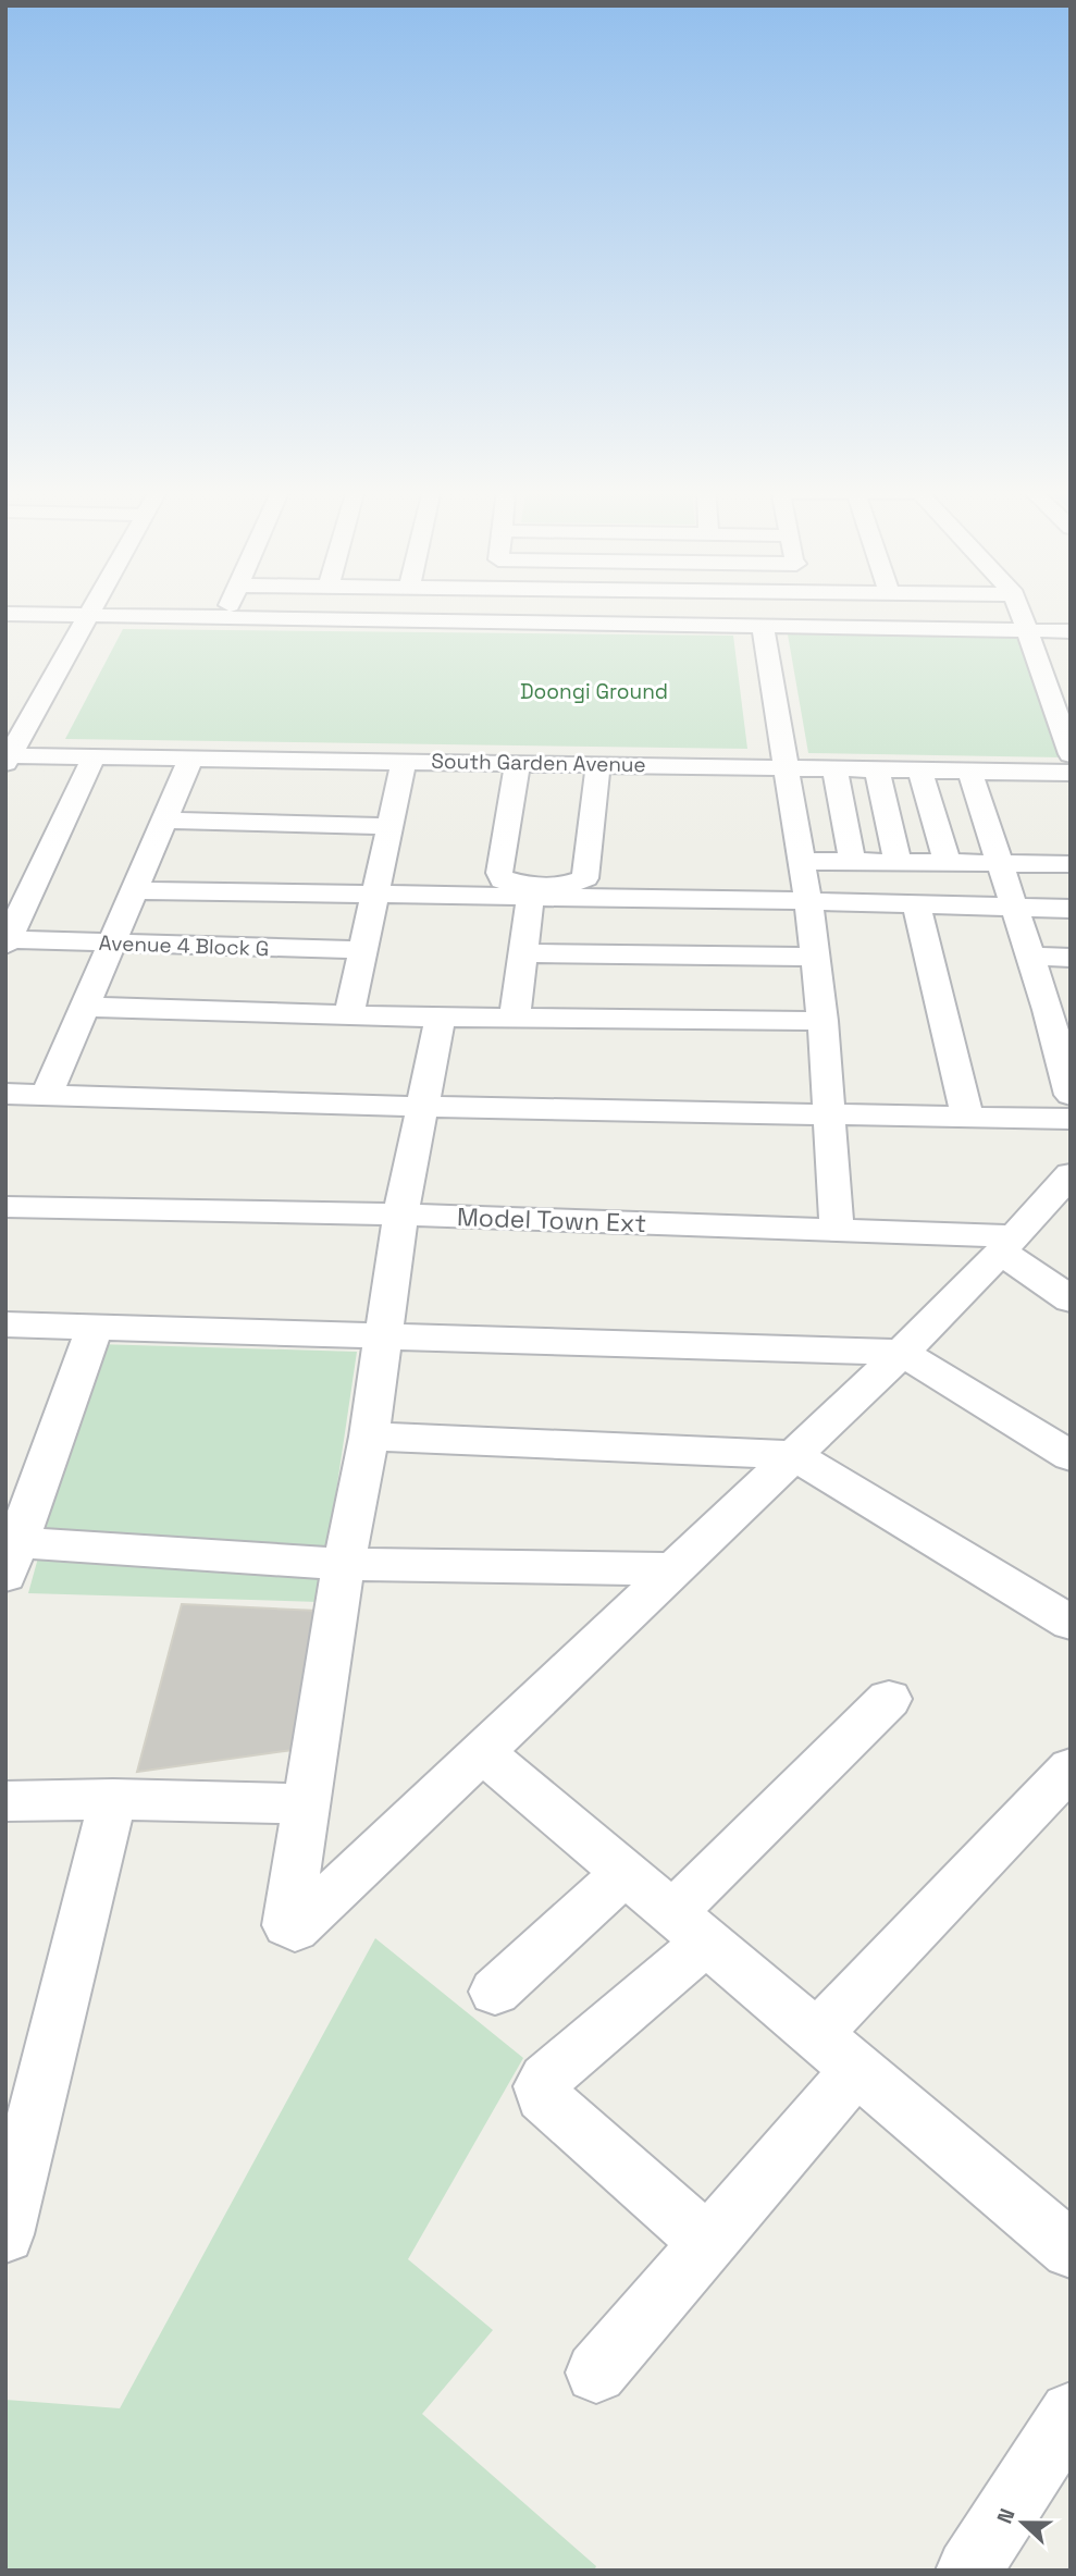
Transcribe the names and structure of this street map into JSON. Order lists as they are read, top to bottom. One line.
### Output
{"streets":{"street":["South Garden Avenue","Avenue 4 Block G","Model Town Ext"]},"parks":["Doongi Ground"],"north":"left"}
